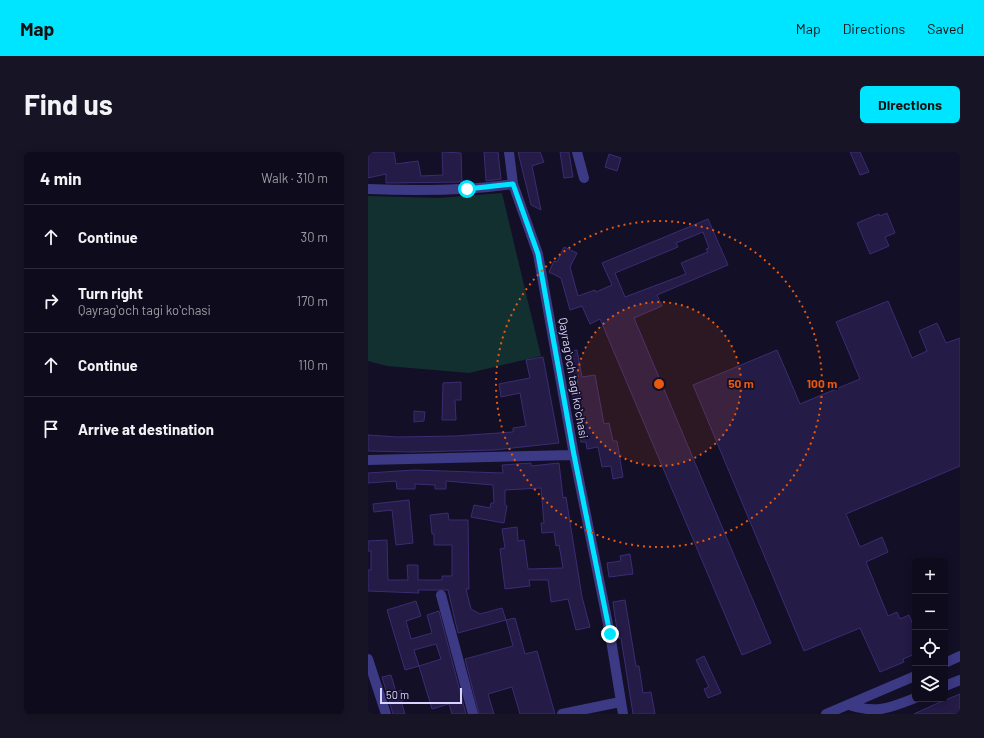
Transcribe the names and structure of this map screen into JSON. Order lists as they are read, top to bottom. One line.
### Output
{"streets":{"street":["Qayragʻoch tagi koʻchasi"]},"scale_bar":"50 m","page":{"header":"Map","nav":["Map","Directions","Saved"],"buttons":"Directions","title":"Find us","heading":["4 min","Walk · 310 m"],"list":[["Continue","30 m"],["Turn right","Qayragʻoch tagi koʻchasi","170 m"],["Continue","110 m"],"Arrive at destination"],"map_buttons":["+","−"],"scale":"50 m"},"rings":["50 m","100 m"]}
